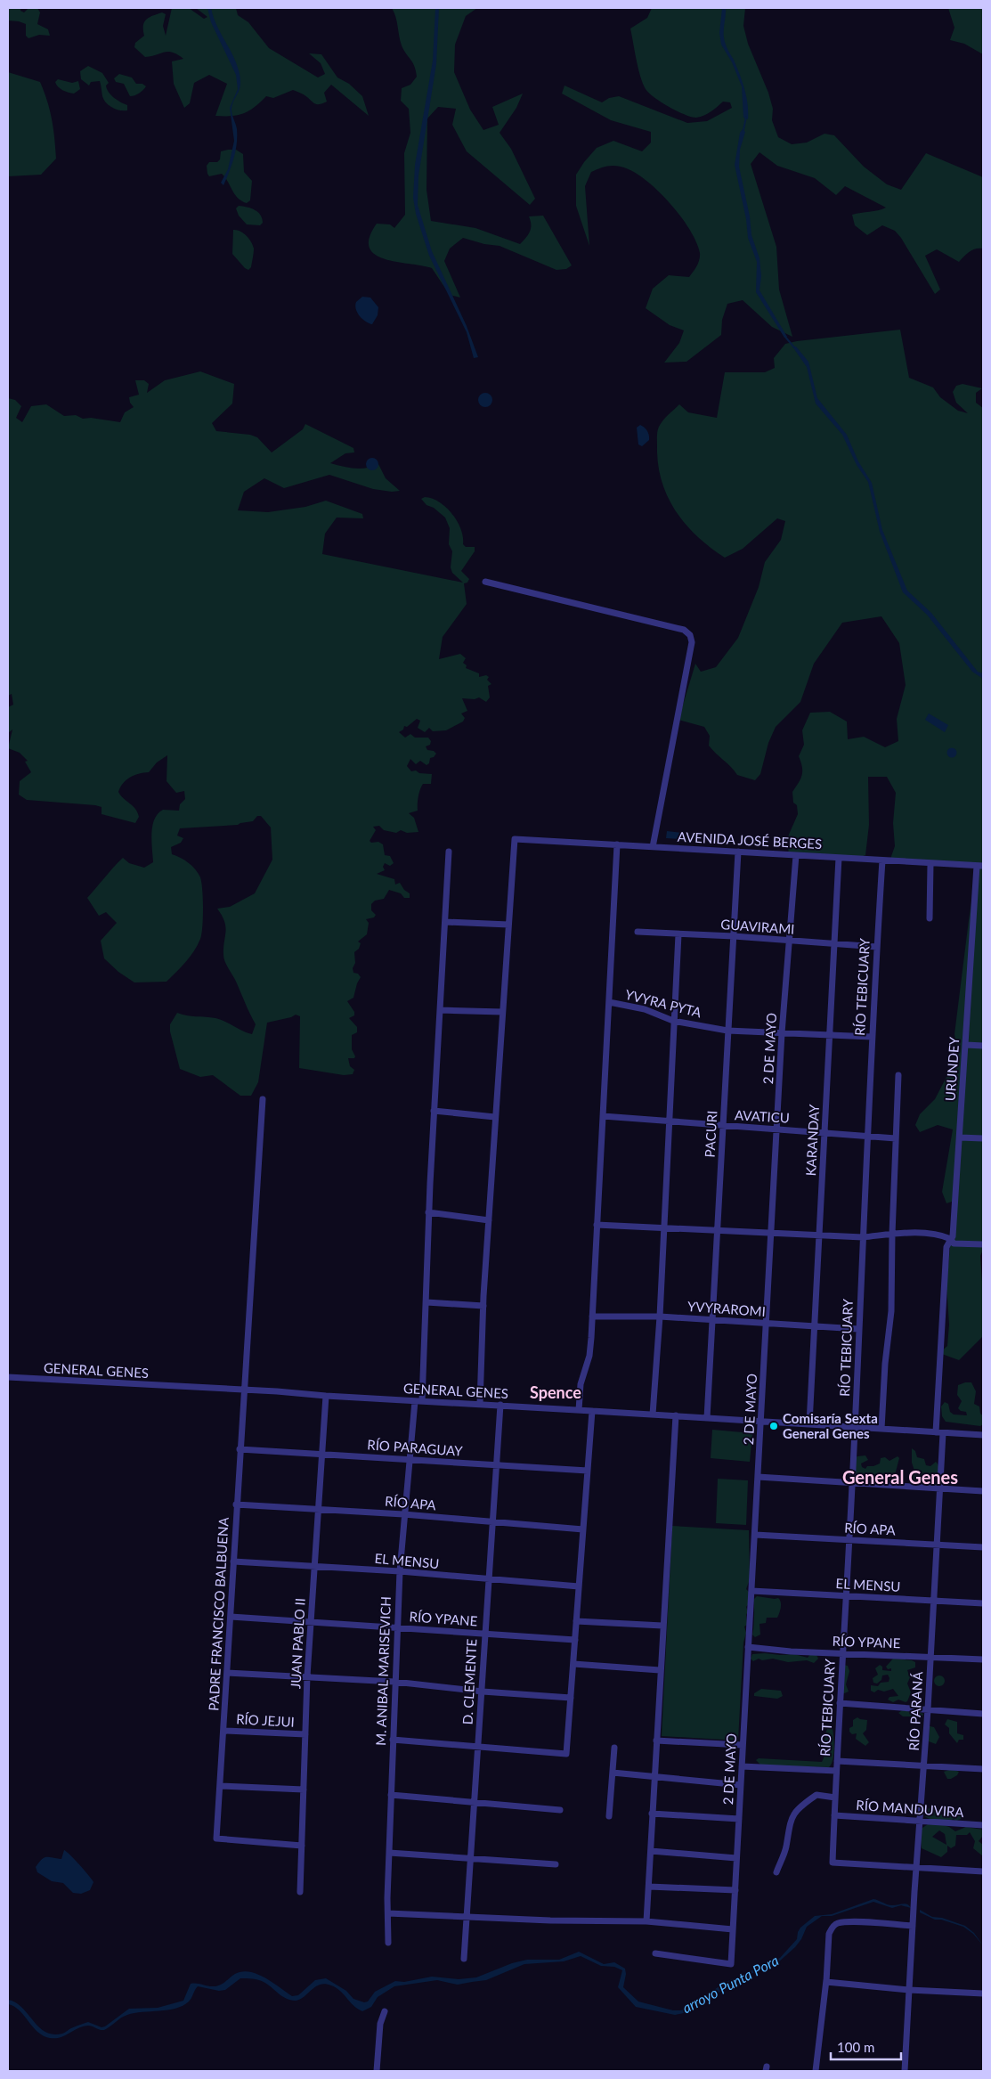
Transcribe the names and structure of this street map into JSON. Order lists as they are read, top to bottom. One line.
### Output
{"streets":{"street":["AVENIDA JOSÉ BERGES","GUAVIRAMI","RÍO TEBICUARY","YVYRA PYTA","2 DE MAYO","URUNDEY","AVATICU","PACURI","KARANDAY","YVYRAROMI","GENERAL GENES","RÍO PARAGUAY","RÍO APA","EL MENSU","PADRE FRANCISCO BALBUENA","RÍO YPANE","JUAN PABLO II","M. ANIBAL MARISEVICH","D. CLEMENTE","RÍO PARANÁ","RÍO JEJUI","RÍO MANDUVIRA"]},"crossings":[["AVENIDA JOSÉ BERGES","RÍO TEBICUARY"],["AVENIDA JOSÉ BERGES","2 DE MAYO"],["AVENIDA JOSÉ BERGES","URUNDEY"],["AVENIDA JOSÉ BERGES","PACURI"],["AVENIDA JOSÉ BERGES","KARANDAY"],["GUAVIRAMI","RÍO TEBICUARY"],["GUAVIRAMI","2 DE MAYO"],["GUAVIRAMI","PACURI"],["GUAVIRAMI","KARANDAY"],["RÍO TEBICUARY","YVYRA PYTA"],["RÍO TEBICUARY","AVATICU"],["RÍO TEBICUARY","YVYRAROMI"],["RÍO TEBICUARY","GENERAL GENES"],["RÍO TEBICUARY","RÍO APA"],["RÍO TEBICUARY","EL MENSU"],["RÍO TEBICUARY","RÍO YPANE"],["RÍO TEBICUARY","RÍO PARANÁ"],["RÍO TEBICUARY","RÍO MANDUVIRA"],["YVYRA PYTA","2 DE MAYO"],["YVYRA PYTA","PACURI"],["YVYRA PYTA","KARANDAY"],["2 DE MAYO","AVATICU"],["2 DE MAYO","YVYRAROMI"],["2 DE MAYO","GENERAL GENES"],["2 DE MAYO","RÍO APA"],["2 DE MAYO","EL MENSU"],["2 DE MAYO","RÍO YPANE"],["URUNDEY","GENERAL GENES"],["URUNDEY","RÍO PARANÁ"],["AVATICU","PACURI"],["AVATICU","KARANDAY"],["PACURI","YVYRAROMI"],["PACURI","GENERAL GENES"],["KARANDAY","YVYRAROMI"],["KARANDAY","GENERAL GENES"],["GENERAL GENES","PADRE FRANCISCO BALBUENA"],["GENERAL GENES","JUAN PABLO II"],["GENERAL GENES","M. ANIBAL MARISEVICH"],["GENERAL GENES","D. CLEMENTE"],["GENERAL GENES","RÍO PARANÁ"],["RÍO PARAGUAY","PADRE FRANCISCO BALBUENA"],["RÍO PARAGUAY","JUAN PABLO II"],["RÍO PARAGUAY","M. ANIBAL MARISEVICH"],["RÍO PARAGUAY","D. CLEMENTE"],["RÍO APA","PADRE FRANCISCO BALBUENA"],["RÍO APA","JUAN PABLO II"],["RÍO APA","M. ANIBAL MARISEVICH"],["RÍO APA","D. CLEMENTE"],["RÍO APA","RÍO PARANÁ"],["EL MENSU","PADRE FRANCISCO BALBUENA"],["EL MENSU","JUAN PABLO II"],["EL MENSU","M. ANIBAL MARISEVICH"],["EL MENSU","D. CLEMENTE"],["EL MENSU","RÍO PARANÁ"],["PADRE FRANCISCO BALBUENA","RÍO YPANE"],["PADRE FRANCISCO BALBUENA","JUAN PABLO II"],["PADRE FRANCISCO BALBUENA","RÍO JEJUI"],["RÍO YPANE","JUAN PABLO II"],["RÍO YPANE","M. ANIBAL MARISEVICH"],["RÍO YPANE","D. CLEMENTE"],["RÍO YPANE","RÍO PARANÁ"],["JUAN PABLO II","RÍO JEJUI"],["RÍO PARANÁ","RÍO MANDUVIRA"]],"districts":["Spence","General Genes"],"water":["arroyo Punta Pora"],"places":["Comisaría Sexta General Genes"],"scale_bar":"100 m"}
